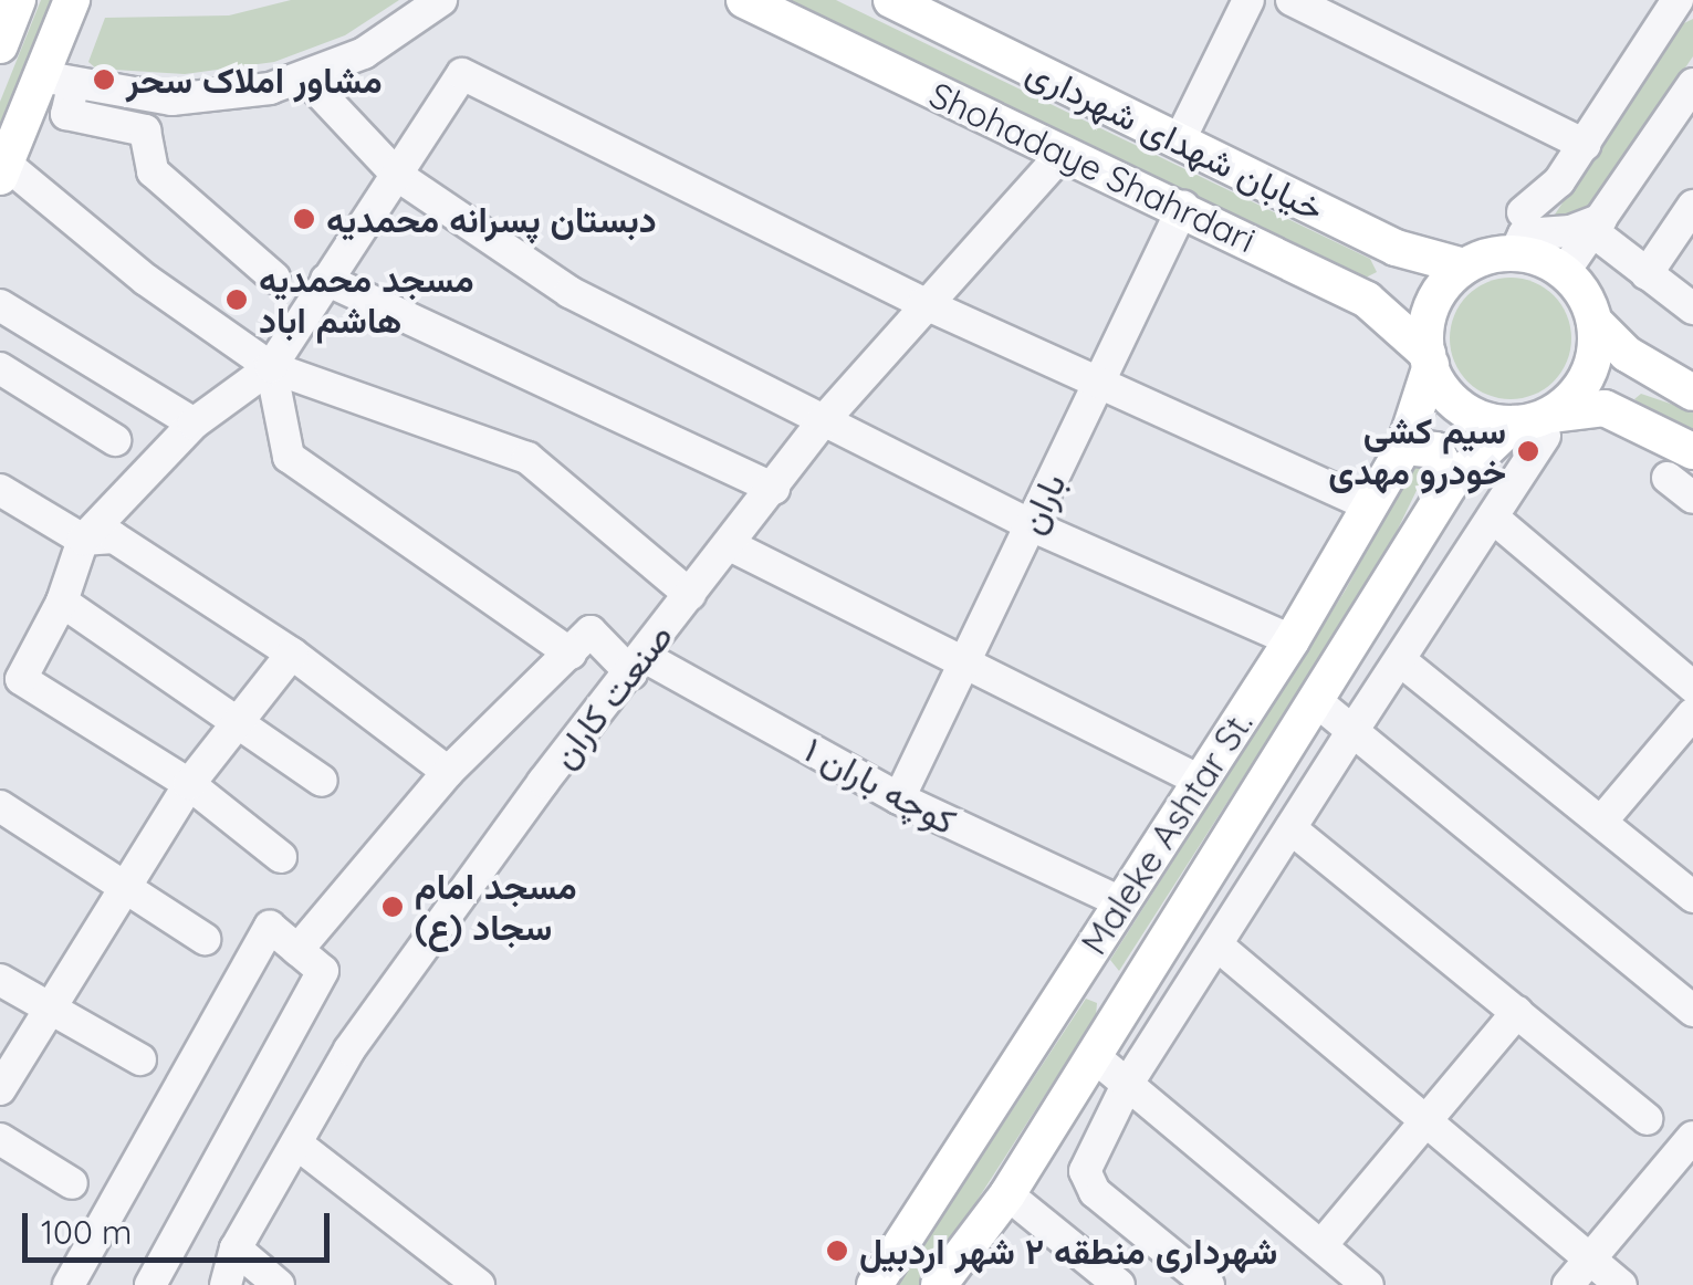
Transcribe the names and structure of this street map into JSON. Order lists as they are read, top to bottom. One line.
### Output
{"streets":{"main road":["خیابان شهدای شهرداری","Shohadaye Shahrdari","Maleke Ashtar St."],"street":["باران","صنعت کاران","کوچه باران ۱"]},"crossings":[["خیابان شهدای شهرداری","Shohadaye Shahrdari"],["خیابان شهدای شهرداری","Maleke Ashtar St."],["Shohadaye Shahrdari","باران"],["Shohadaye Shahrdari","صنعت کاران"],["Shohadaye Shahrdari","Maleke Ashtar St."],["باران","کوچه باران ۱"],["صنعت کاران","کوچه باران ۱"],["کوچه باران ۱","Maleke Ashtar St."]],"places":["مشاور املاک سحر","دبستان پسرانه محمدیه","مسجد محمدیه هاشم اباد","سیم کشی خودرو مهدی","مسجد امام سجاد (ع)","شهرداری منطقه ۲ شهر اردبیل"],"scale_bar":"100 m"}
